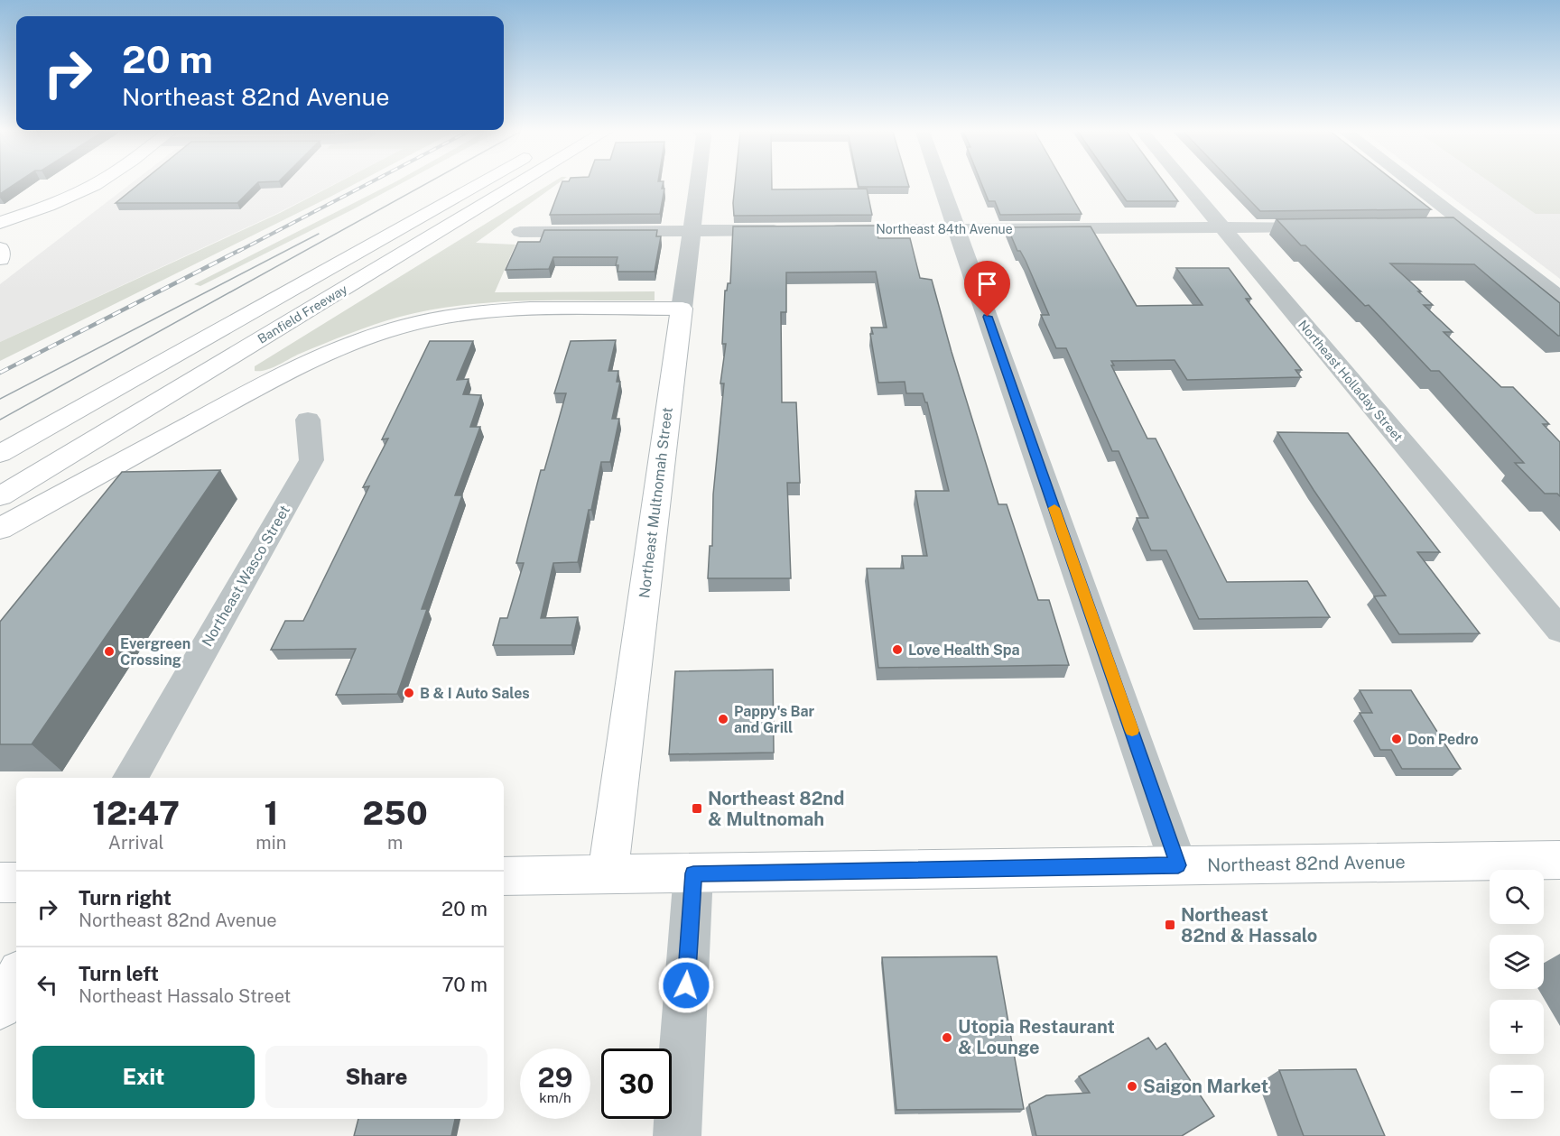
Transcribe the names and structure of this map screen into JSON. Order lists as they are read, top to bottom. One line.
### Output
{"streets":{"main road":["Banfield Freeway","Northeast Multnomah Street","Northeast 82nd Avenue"],"street":["Northeast 84th Avenue","Northeast Holladay Street","Northeast Wasco Street"]},"crossings":[["Northeast 84th Avenue","Northeast Holladay Street"],["Northeast Multnomah Street","Northeast 82nd Avenue"]],"places":{"other":["Love Health Spa","Evergreen Crossing","B & I Auto Sales","Pappy's Bar and Grill","Don Pedro","Utopia Restaurant & Lounge","Saigon Market"],"transit":["Northeast 82nd & Multnomah","Northeast 82nd & Hassalo"]},"page":{"turn":["20 m","Northeast 82nd Avenue"],"eta":["12:47","Arrival","1","min","250","m"],"map_buttons":["+","−"],"list":[{"name":"Turn right","note":"Northeast 82nd Avenue","value":"20 m"},{"name":"Turn left","note":"Northeast Hassalo Street","value":"70 m"}],"buttons":["Exit","Share"],"speed":"29 km/h","limit":"30"}}
